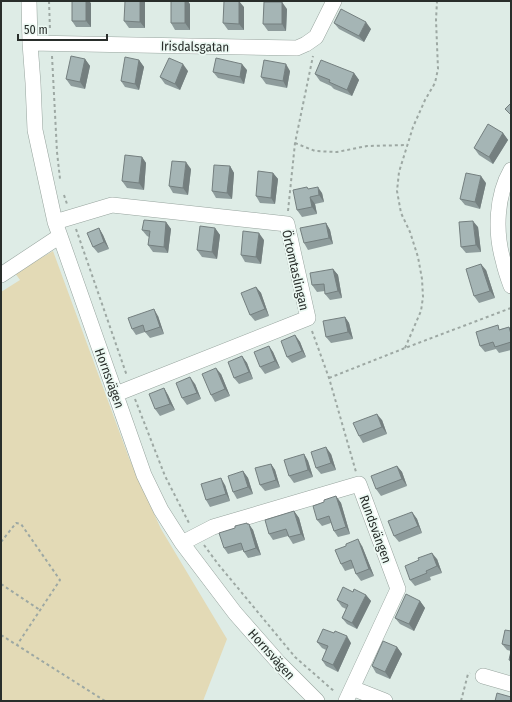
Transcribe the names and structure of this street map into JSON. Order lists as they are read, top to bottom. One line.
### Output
{"streets":{"street":["Irisdalsgatan","Örtomtaslingan","Hornsvägen","Rundsvängen"]},"crossings":[["Irisdalsgatan","Hornsvägen"],["Örtomtaslingan","Hornsvägen"],["Hornsvägen","Rundsvängen"]],"scale_bar":"50 m"}
